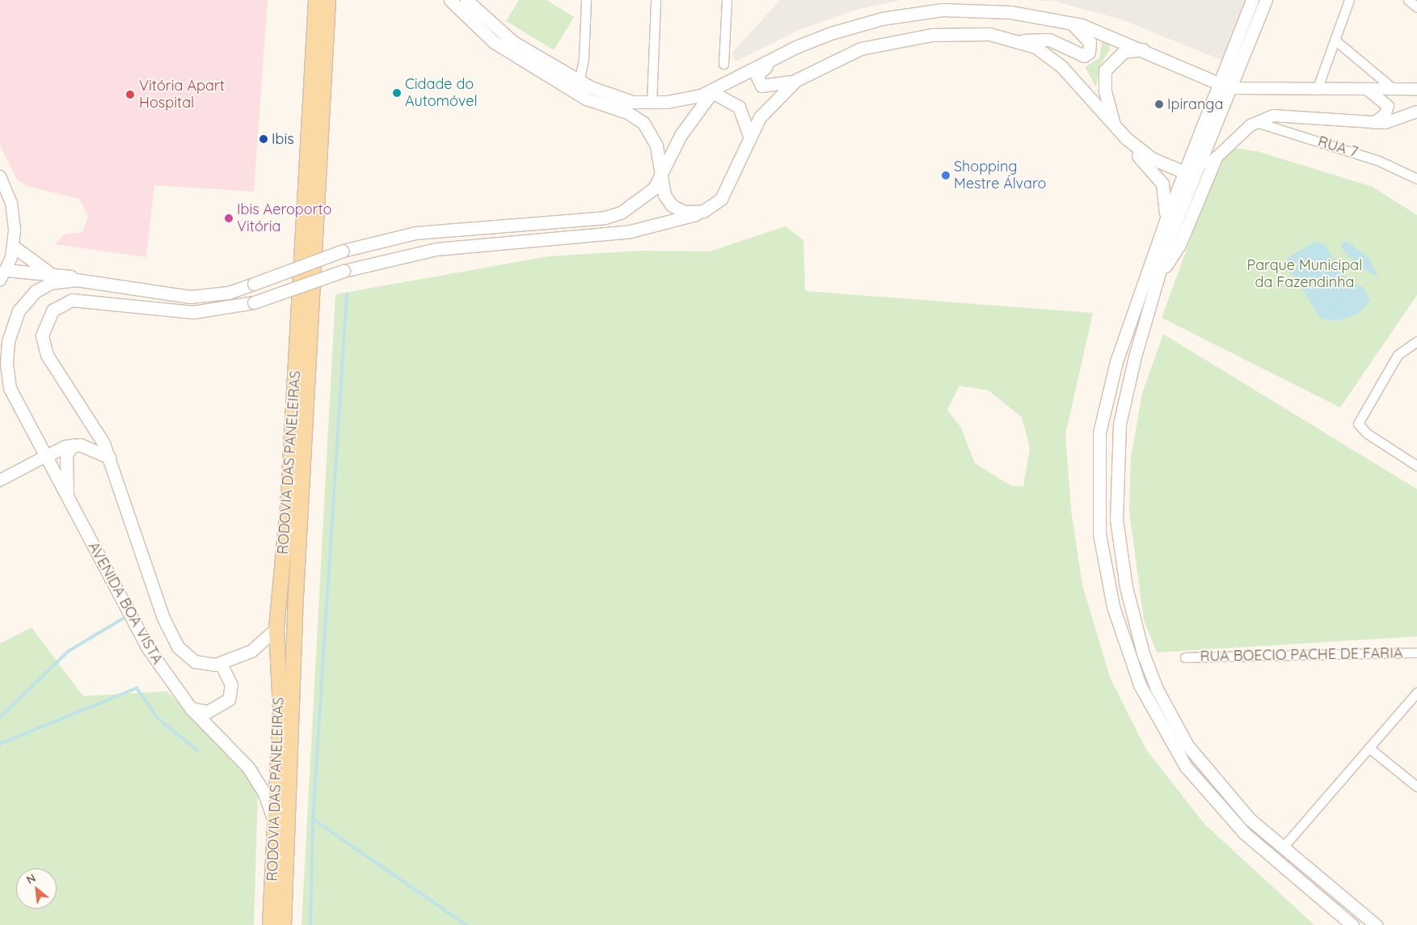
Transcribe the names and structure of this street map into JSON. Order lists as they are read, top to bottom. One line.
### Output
{"streets":{"main road":["RODOVIA DAS PANELEIRAS","AVENIDA BOA VISTA"],"street":["RUA 7","RUA BOECIO PACHE DE FARIA"]},"crossings":[["RODOVIA DAS PANELEIRAS","AVENIDA BOA VISTA"]],"parks":["Parque Municipal da Fazendinha"],"places":["Cidade do Automóvel","Vitória Apart Hospital","Ipiranga","Ibis","Shopping Mestre Álvaro","Ibis Aeroporto Vitória"],"north":"top left"}
